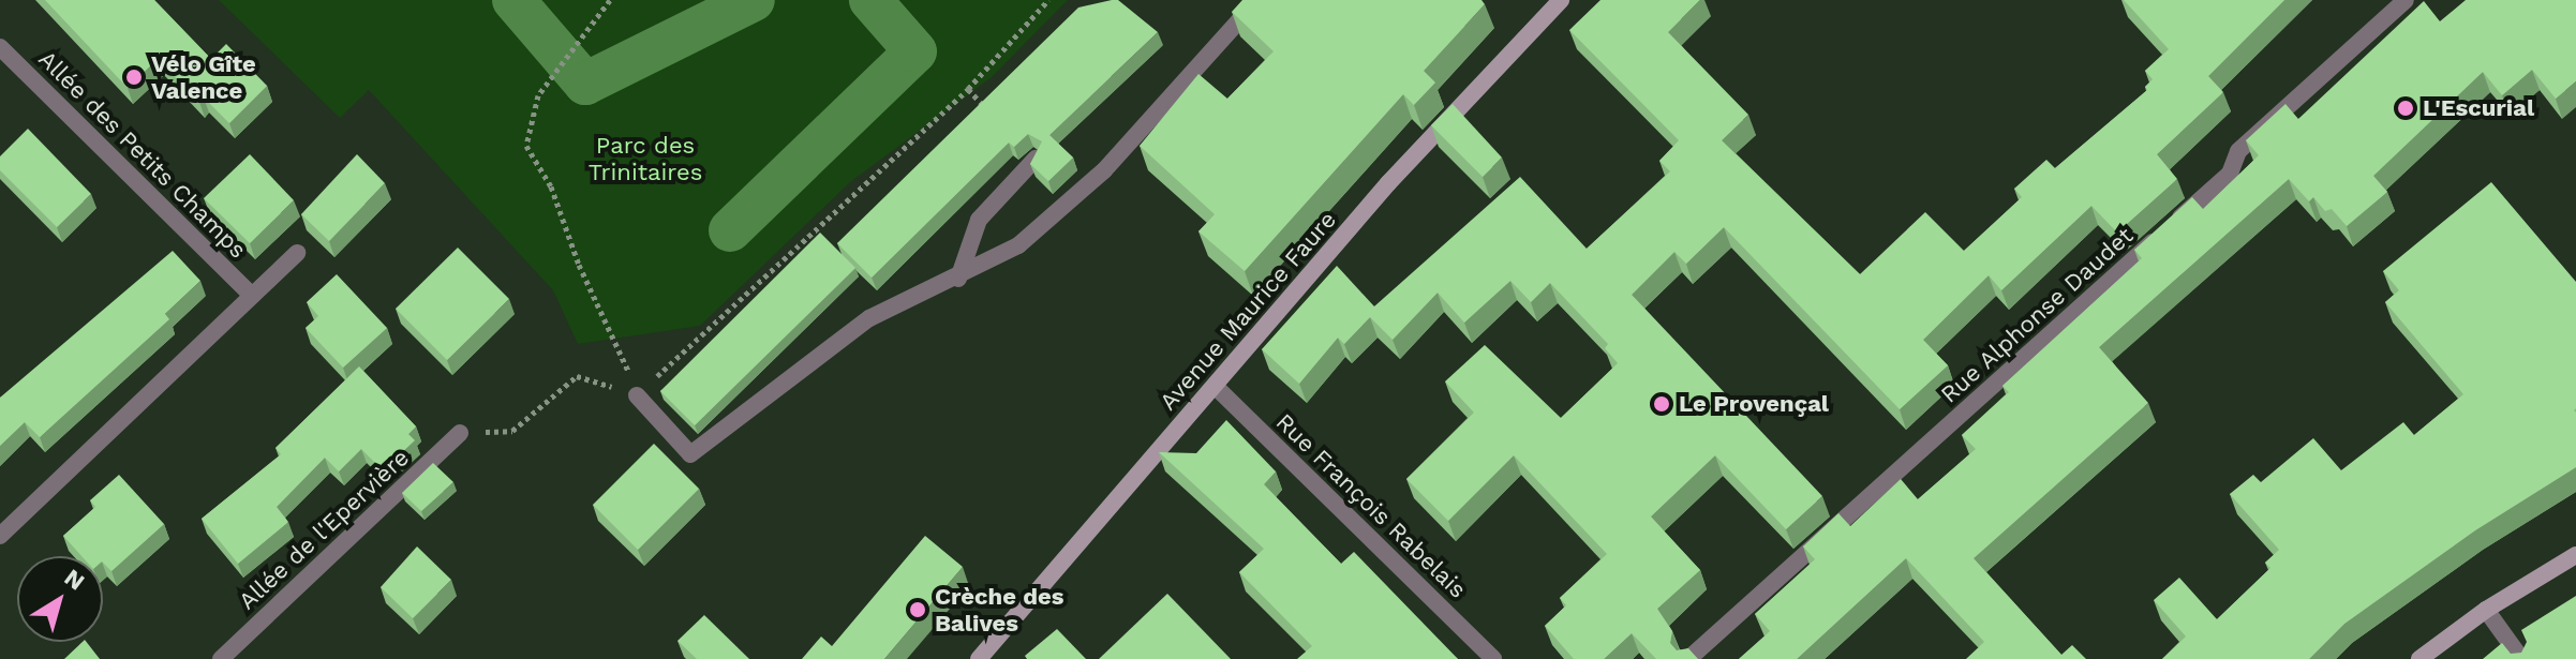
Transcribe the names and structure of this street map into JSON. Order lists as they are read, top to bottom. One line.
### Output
{"streets":{"street":["Allée des Petits Champs","Avenue Maurice Faure","Rue Alphonse Daudet","Rue François Rabelais","Allée de l'Epervière"]},"crossings":[["Avenue Maurice Faure","Rue François Rabelais"]],"parks":["Parc des Trinitaires"],"places":["Vélo Gîte Valence","L'Escurial","Le Provençal","Crèche des Balives"],"north":"top right"}
